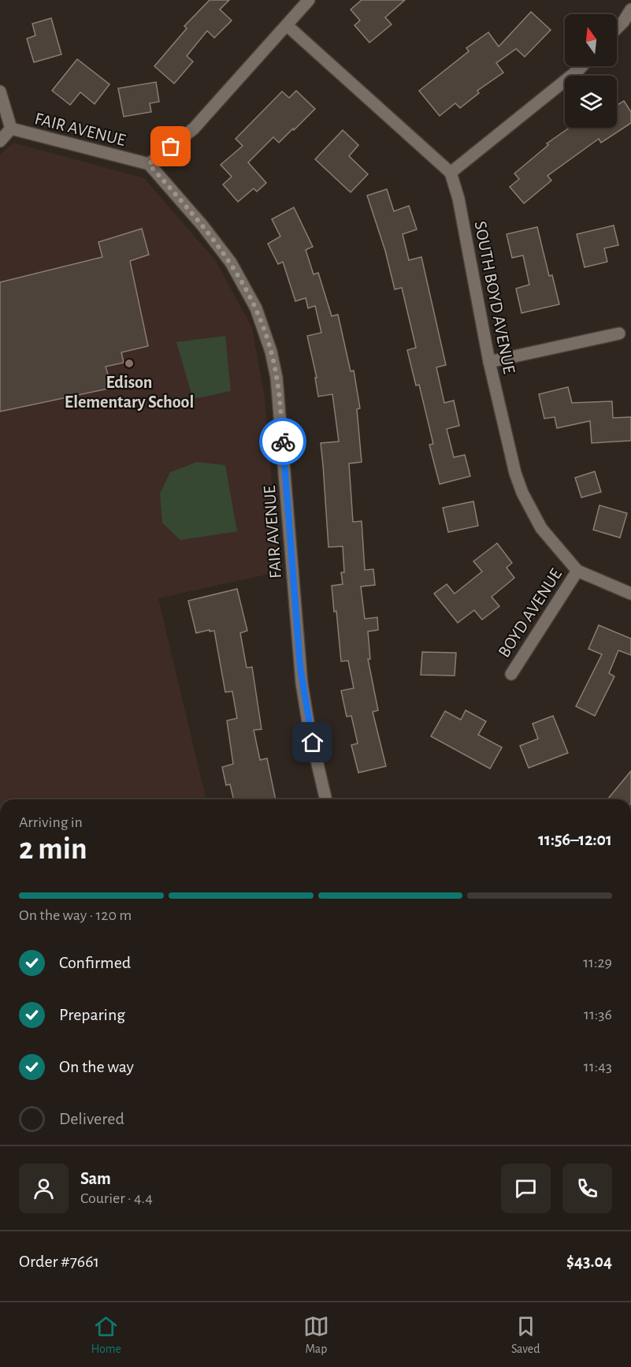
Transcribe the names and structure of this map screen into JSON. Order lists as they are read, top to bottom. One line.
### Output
{"streets":{"street":["FAIR AVENUE","SOUTH BOYD AVENUE","BOYD AVENUE"]},"crossings":[["SOUTH BOYD AVENUE","BOYD AVENUE"]],"places":["Edison Elementary School"],"north":"top","page":{"heading":["2 min","Arriving in","11:56–12:01"],"panel":["Sam","Courier · 4.4","Order #7661","$43.04"],"bar":"On the way · 120 m","list":[["Confirmed","11:29"],["Preparing","11:36"],["On the way","11:43"],"Delivered"],"tabs":["Home","Map","Saved"]}}
